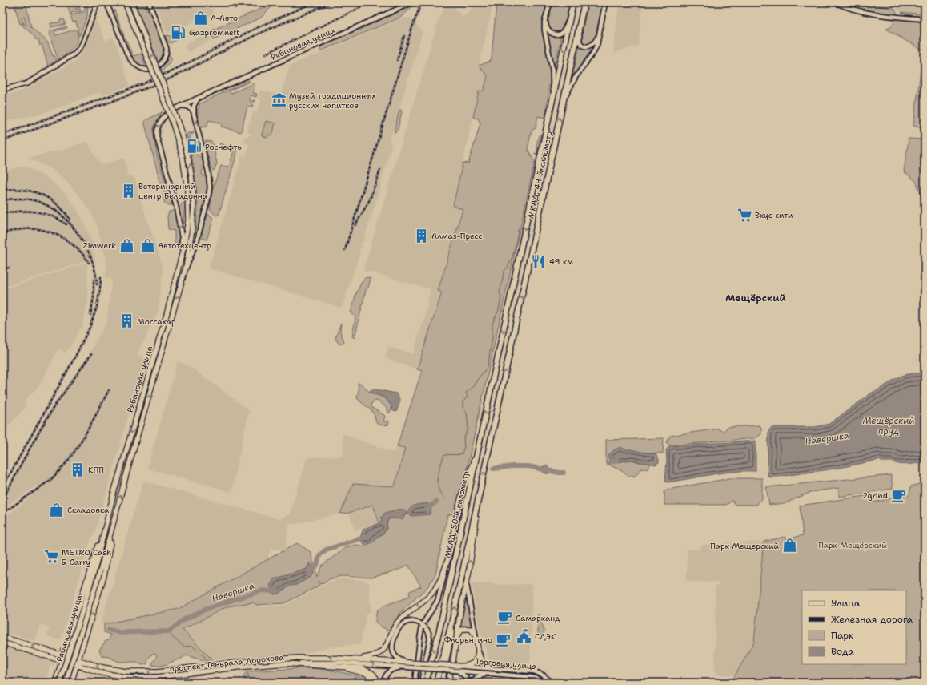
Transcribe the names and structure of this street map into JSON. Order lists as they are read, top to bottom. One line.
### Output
{"streets":{"highway":["МКАД, 49-й километр","МКАД, 50-й километр"],"main road":["Рябиновая улица","проспект Генерала Дорохова","Торговая улица"]},"crossings":[["МКАД, 49-й километр","МКАД, 50-й километр"],["проспект Генерала Дорохова","Торговая улица"]],"districts":["Мещёрский"],"water":["Мещёрский пруд","Навершка"],"parks":["Парк Мещёрский"],"places":{"shop":["Л-Авто","Zimwerk","Автотехцентр","Складовка","Парк Мещерский"],"fuel station":["Gazpromneft","Роснефть"],"museum":["Музей традиционных русских напитков"],"building":["Ветеринарный центр Беладонна","Алмаз-Пресс","Моссахар","КПП"],"supermarket":["Вкус сити","METRO Cash & Carry"],"restaurant":["49 км"],"cafe":["2grind","Самарканд","Флорентино"],"public building":["СДЭК"]},"legend":["Улица","Железная дорога","Парк","Вода"]}
